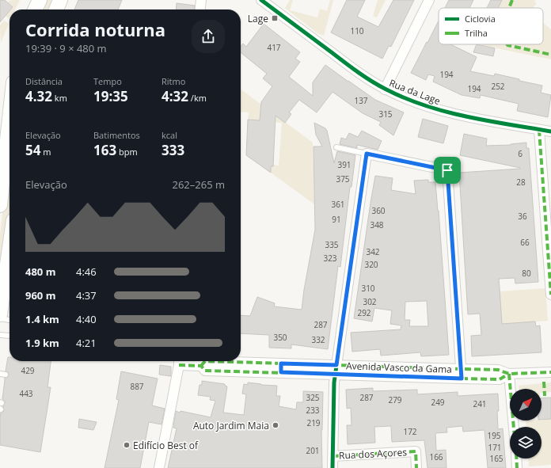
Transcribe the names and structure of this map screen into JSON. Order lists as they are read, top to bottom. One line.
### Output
{"streets":{"street":["Rua da Lage","Avenida Vasco da Gama","Rua dos Açores"]},"places":{"transit":["Lage"],"other":["Auto Jardim Maia","Edifício Best of"]},"house_numbers":["110","417","194","252","194","137","315","6","391","375","28","361","360","36","91","348","66","335","342","323","320","80","310","302","292","287","350","332","429","887","443","325","287","279","249","241","233","219","172","195","171","201","166","165"],"legend":["Ciclovia","Trilha"],"north":"top right","page":{"heading":["Corrida noturna","19:39 · 9 × 480 m"],"stats":[["Distância","4.32 km"],["Tempo","19:35"],["Ritmo","4:32 /km"],["Elevação","54 m"],["Batimentos","163 bpm"],["kcal","333"]],"chart":["Elevação","262–265 m"],"list":[{"name":"480 m","note":"4:46"},{"name":"960 m","note":"4:37"},{"name":"1.4 km","note":"4:40"},{"name":"1.9 km","note":"4:21"}]}}
